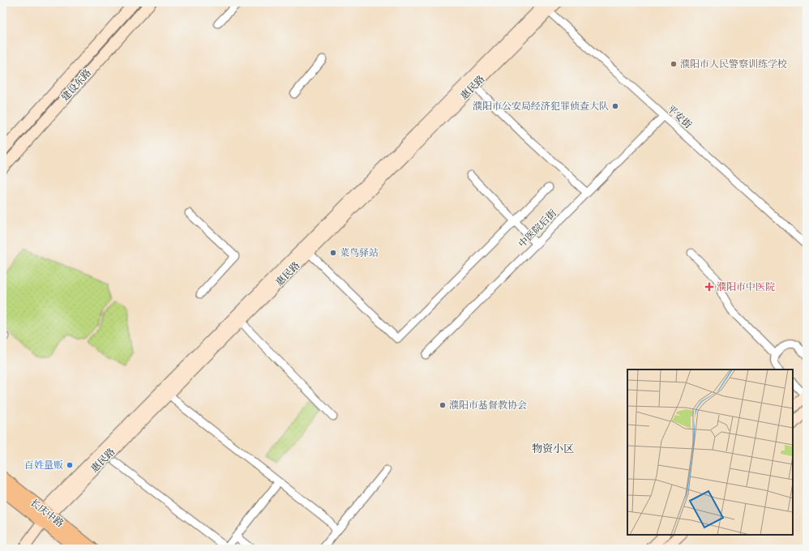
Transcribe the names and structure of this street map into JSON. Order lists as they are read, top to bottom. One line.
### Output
{"streets":{"main road":["长庆中路"],"street":["建设东路","惠民路","平安街","中医院后街"]},"crossings":[["惠民路","平安街"],["惠民路","长庆中路"],["平安街","中医院后街"]],"districts":["物资小区"],"places":{"other":["濮阳市人民警察训练学校","濮阳市公安局经济犯罪侦查大队","菜鸟驿站","濮阳市基督教协会","百姓量贩"],"health":["濮阳市中医院"]}}
